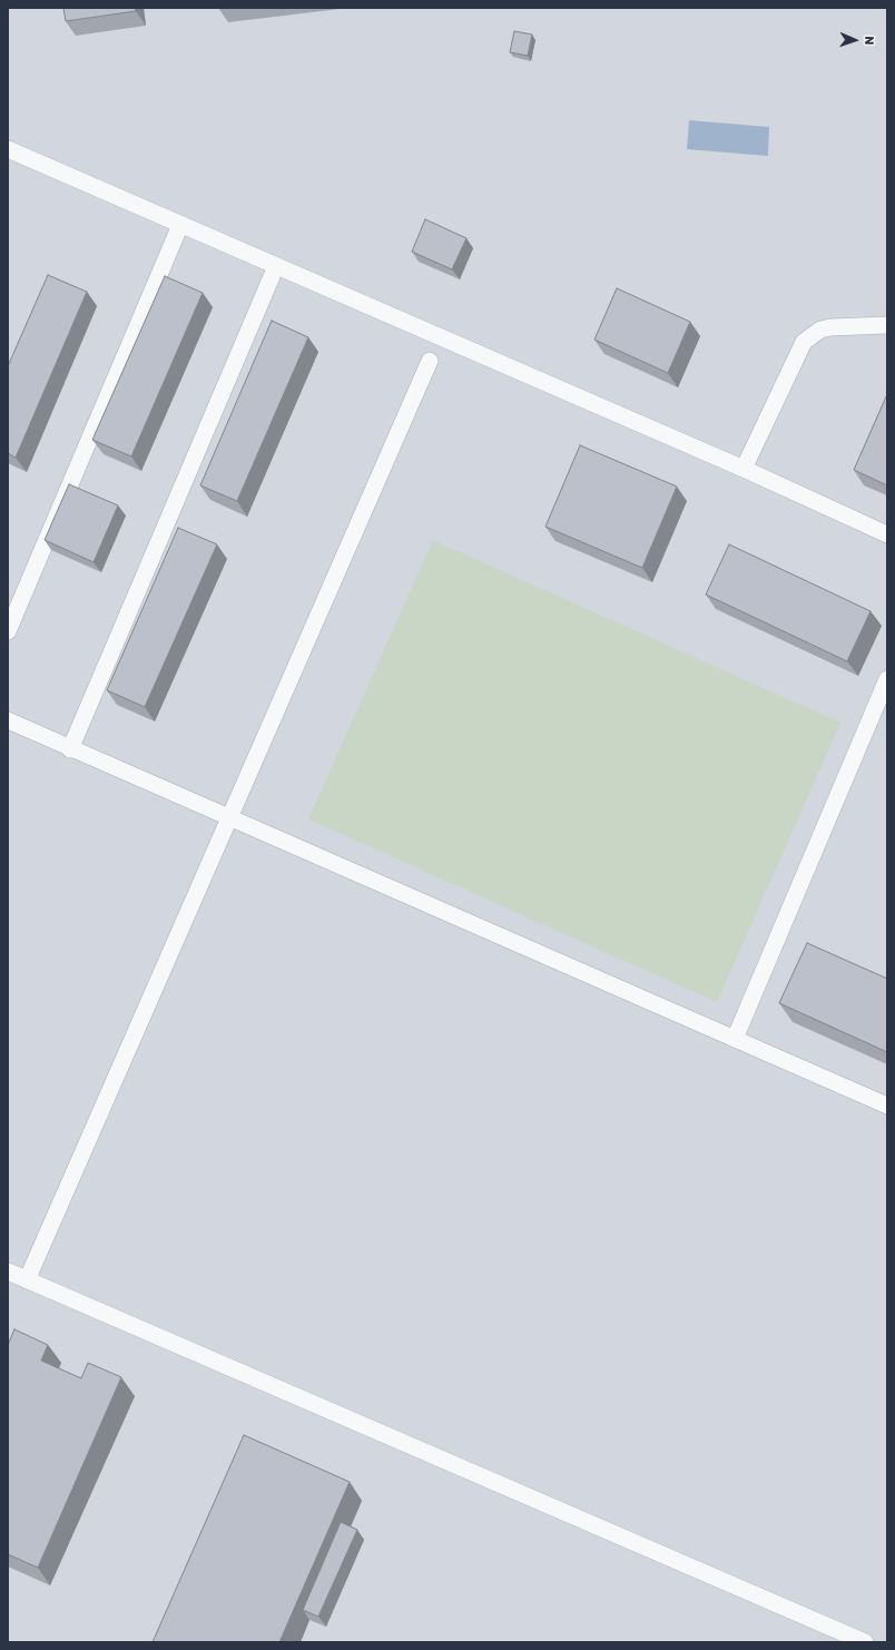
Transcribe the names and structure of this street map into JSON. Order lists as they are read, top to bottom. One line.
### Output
{"north":"right"}
